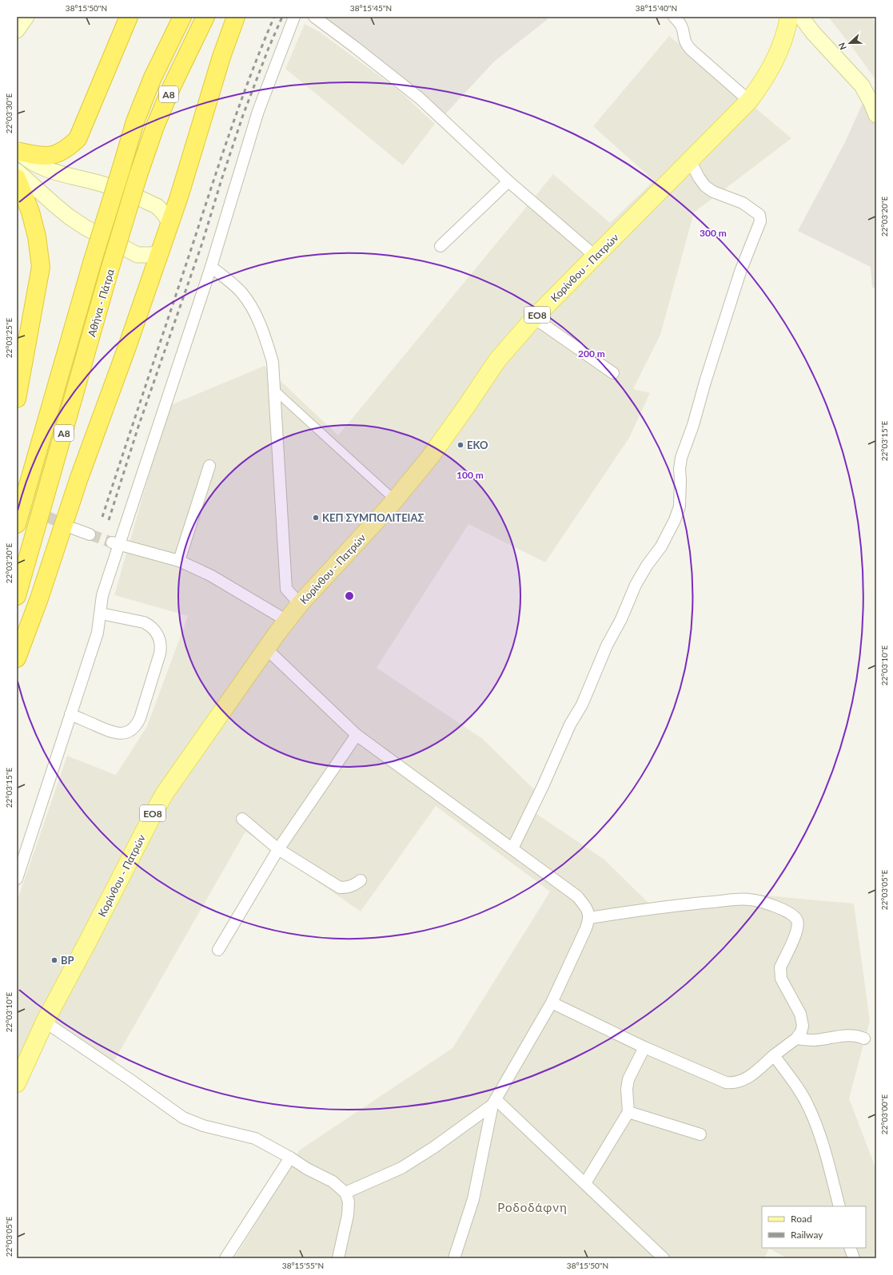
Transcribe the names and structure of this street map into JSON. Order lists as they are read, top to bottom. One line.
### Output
{"streets":{"highway":["Α8","Αθήνα - Πάτρα"],"main road":["Κορίνθου - Πατρών","ΕΟ8"]},"districts":["Ροδοδάφνη"],"places":["EKO","ΚΕΠ ΣΥΜΠΟΛΙΤΕΙΑΣ","BP"],"legend":["Road","Railway"],"north":"left","coordinates":["38°15'50\"N","38°15'45\"N","38°15'40\"N","22°03'30\"E","22°03'20\"E","22°03'25\"E","22°03'15\"E","22°03'10\"E","22°03'05\"E","22°03'00\"E","38°15'55\"N"],"rings":["300 m","200 m","100 m"]}
